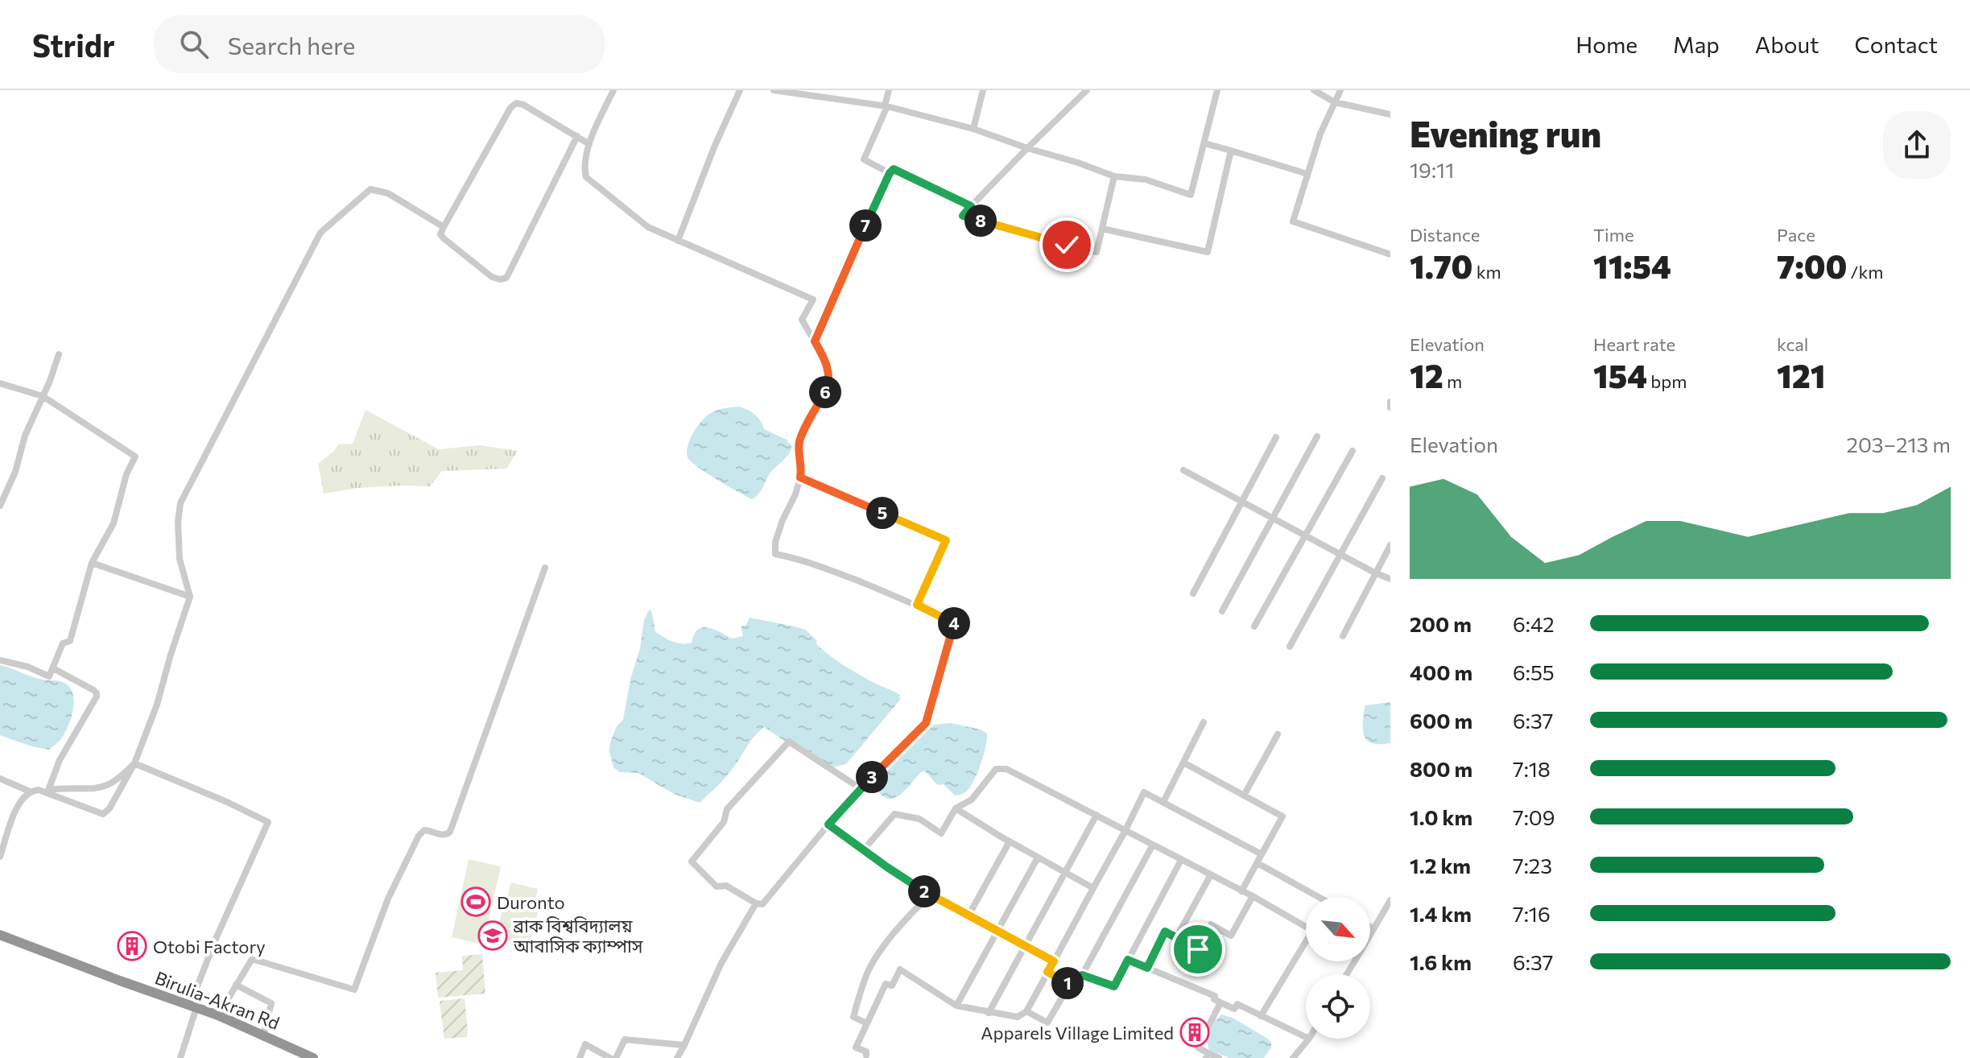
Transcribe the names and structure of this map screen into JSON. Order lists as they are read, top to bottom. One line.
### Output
{"streets":{"highway":["Birulia-Akran Rd"]},"places":{"sports":["Duronto"],"school or university":["ব্রাক বিশ্ববিদ্যালয় আবাসিক ক্যাম্পাস"],"building":["Otobi Factory","Apparels Village Limited"]},"north":"bottom right","page":{"header":"Stridr","search":"Search here","nav":["Home","Map","About","Contact"],"heading":["Evening run","19:11"],"stats":[["Distance","1.70 km"],["Time","11:54"],["Pace","7:00 /km"],["Elevation","12 m"],["Heart rate","154 bpm"],["kcal","121"]],"pins":["8","7","6","5","4","3","2","1"],"chart":["Elevation","203–213 m"],"list":[{"name":"200 m","note":"6:42"},{"name":"400 m","note":"6:55"},{"name":"600 m","note":"6:37"},{"name":"800 m","note":"7:18"},{"name":"1.0 km","note":"7:09"},{"name":"1.2 km","note":"7:23"},{"name":"1.4 km","note":"7:16"},{"name":"1.6 km","note":"6:37"}]}}
